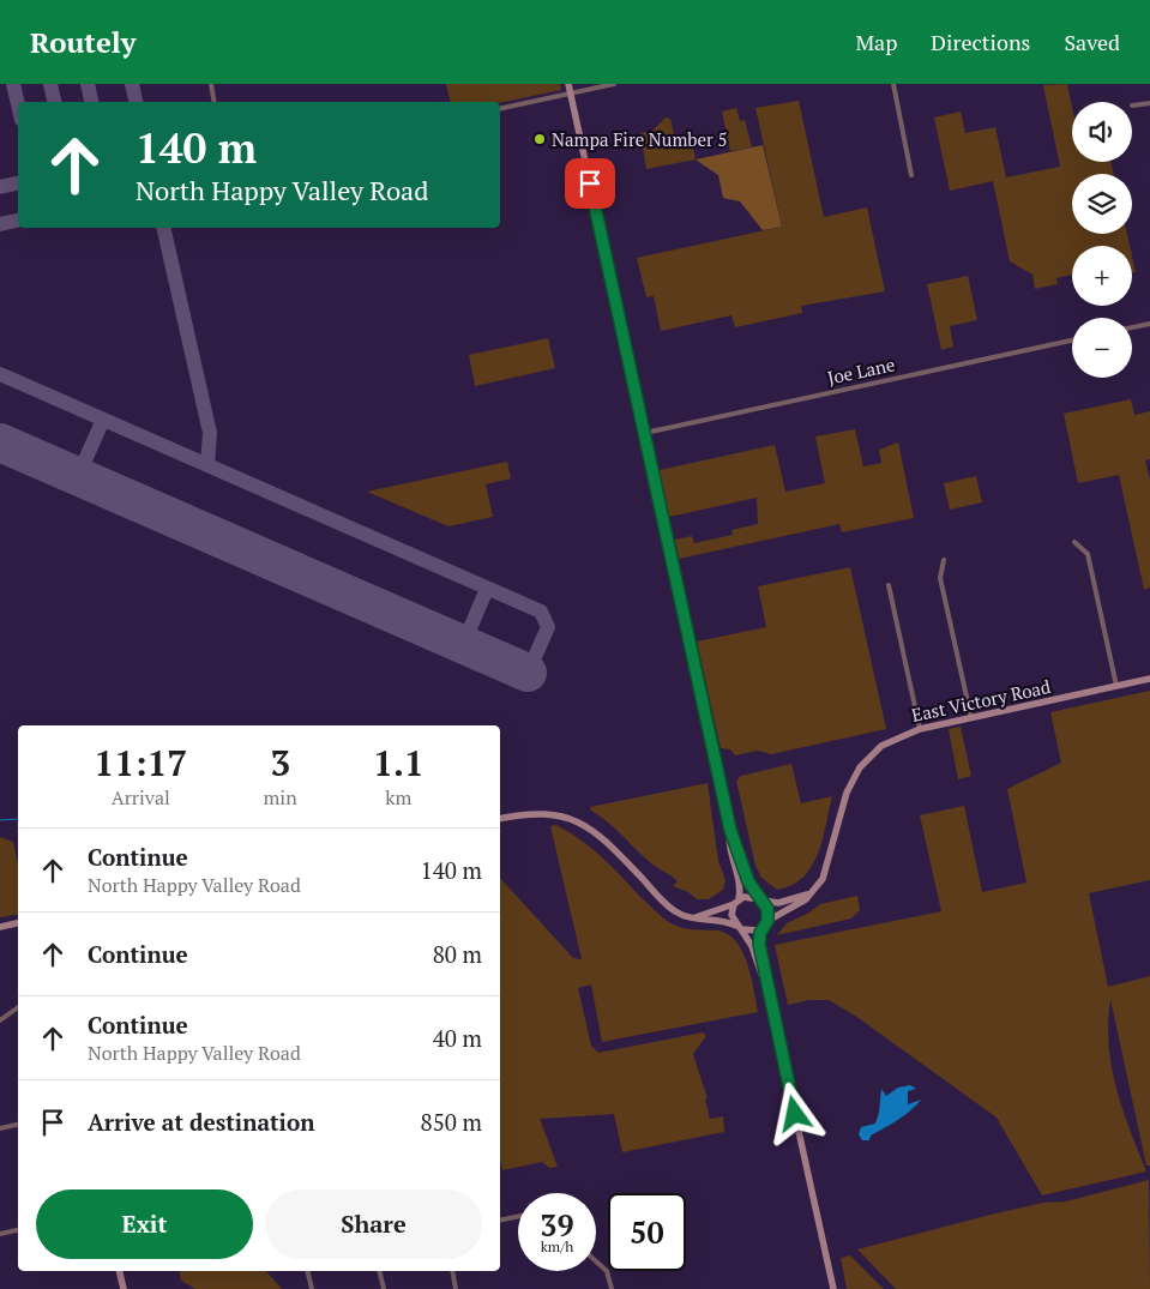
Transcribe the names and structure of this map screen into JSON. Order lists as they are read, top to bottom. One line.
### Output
{"streets":{"main road":["East Victory Road"],"street":["Joe Lane"]},"places":["Nampa Fire Number 5"],"page":{"header":"Routely","nav":["Map","Directions","Saved"],"map_buttons":["+","−"],"turn":["140 m","North Happy Valley Road"],"eta":["11:17","Arrival","3","min","1.1","km"],"list":[{"name":"Continue","note":"North Happy Valley Road","value":"140 m"},{"name":"Continue","value":"80 m"},{"name":"Continue","note":"North Happy Valley Road","value":"40 m"},{"name":"Arrive at destination","value":"850 m"}],"buttons":["Exit","Share"],"speed":"39 km/h","limit":"50"}}
